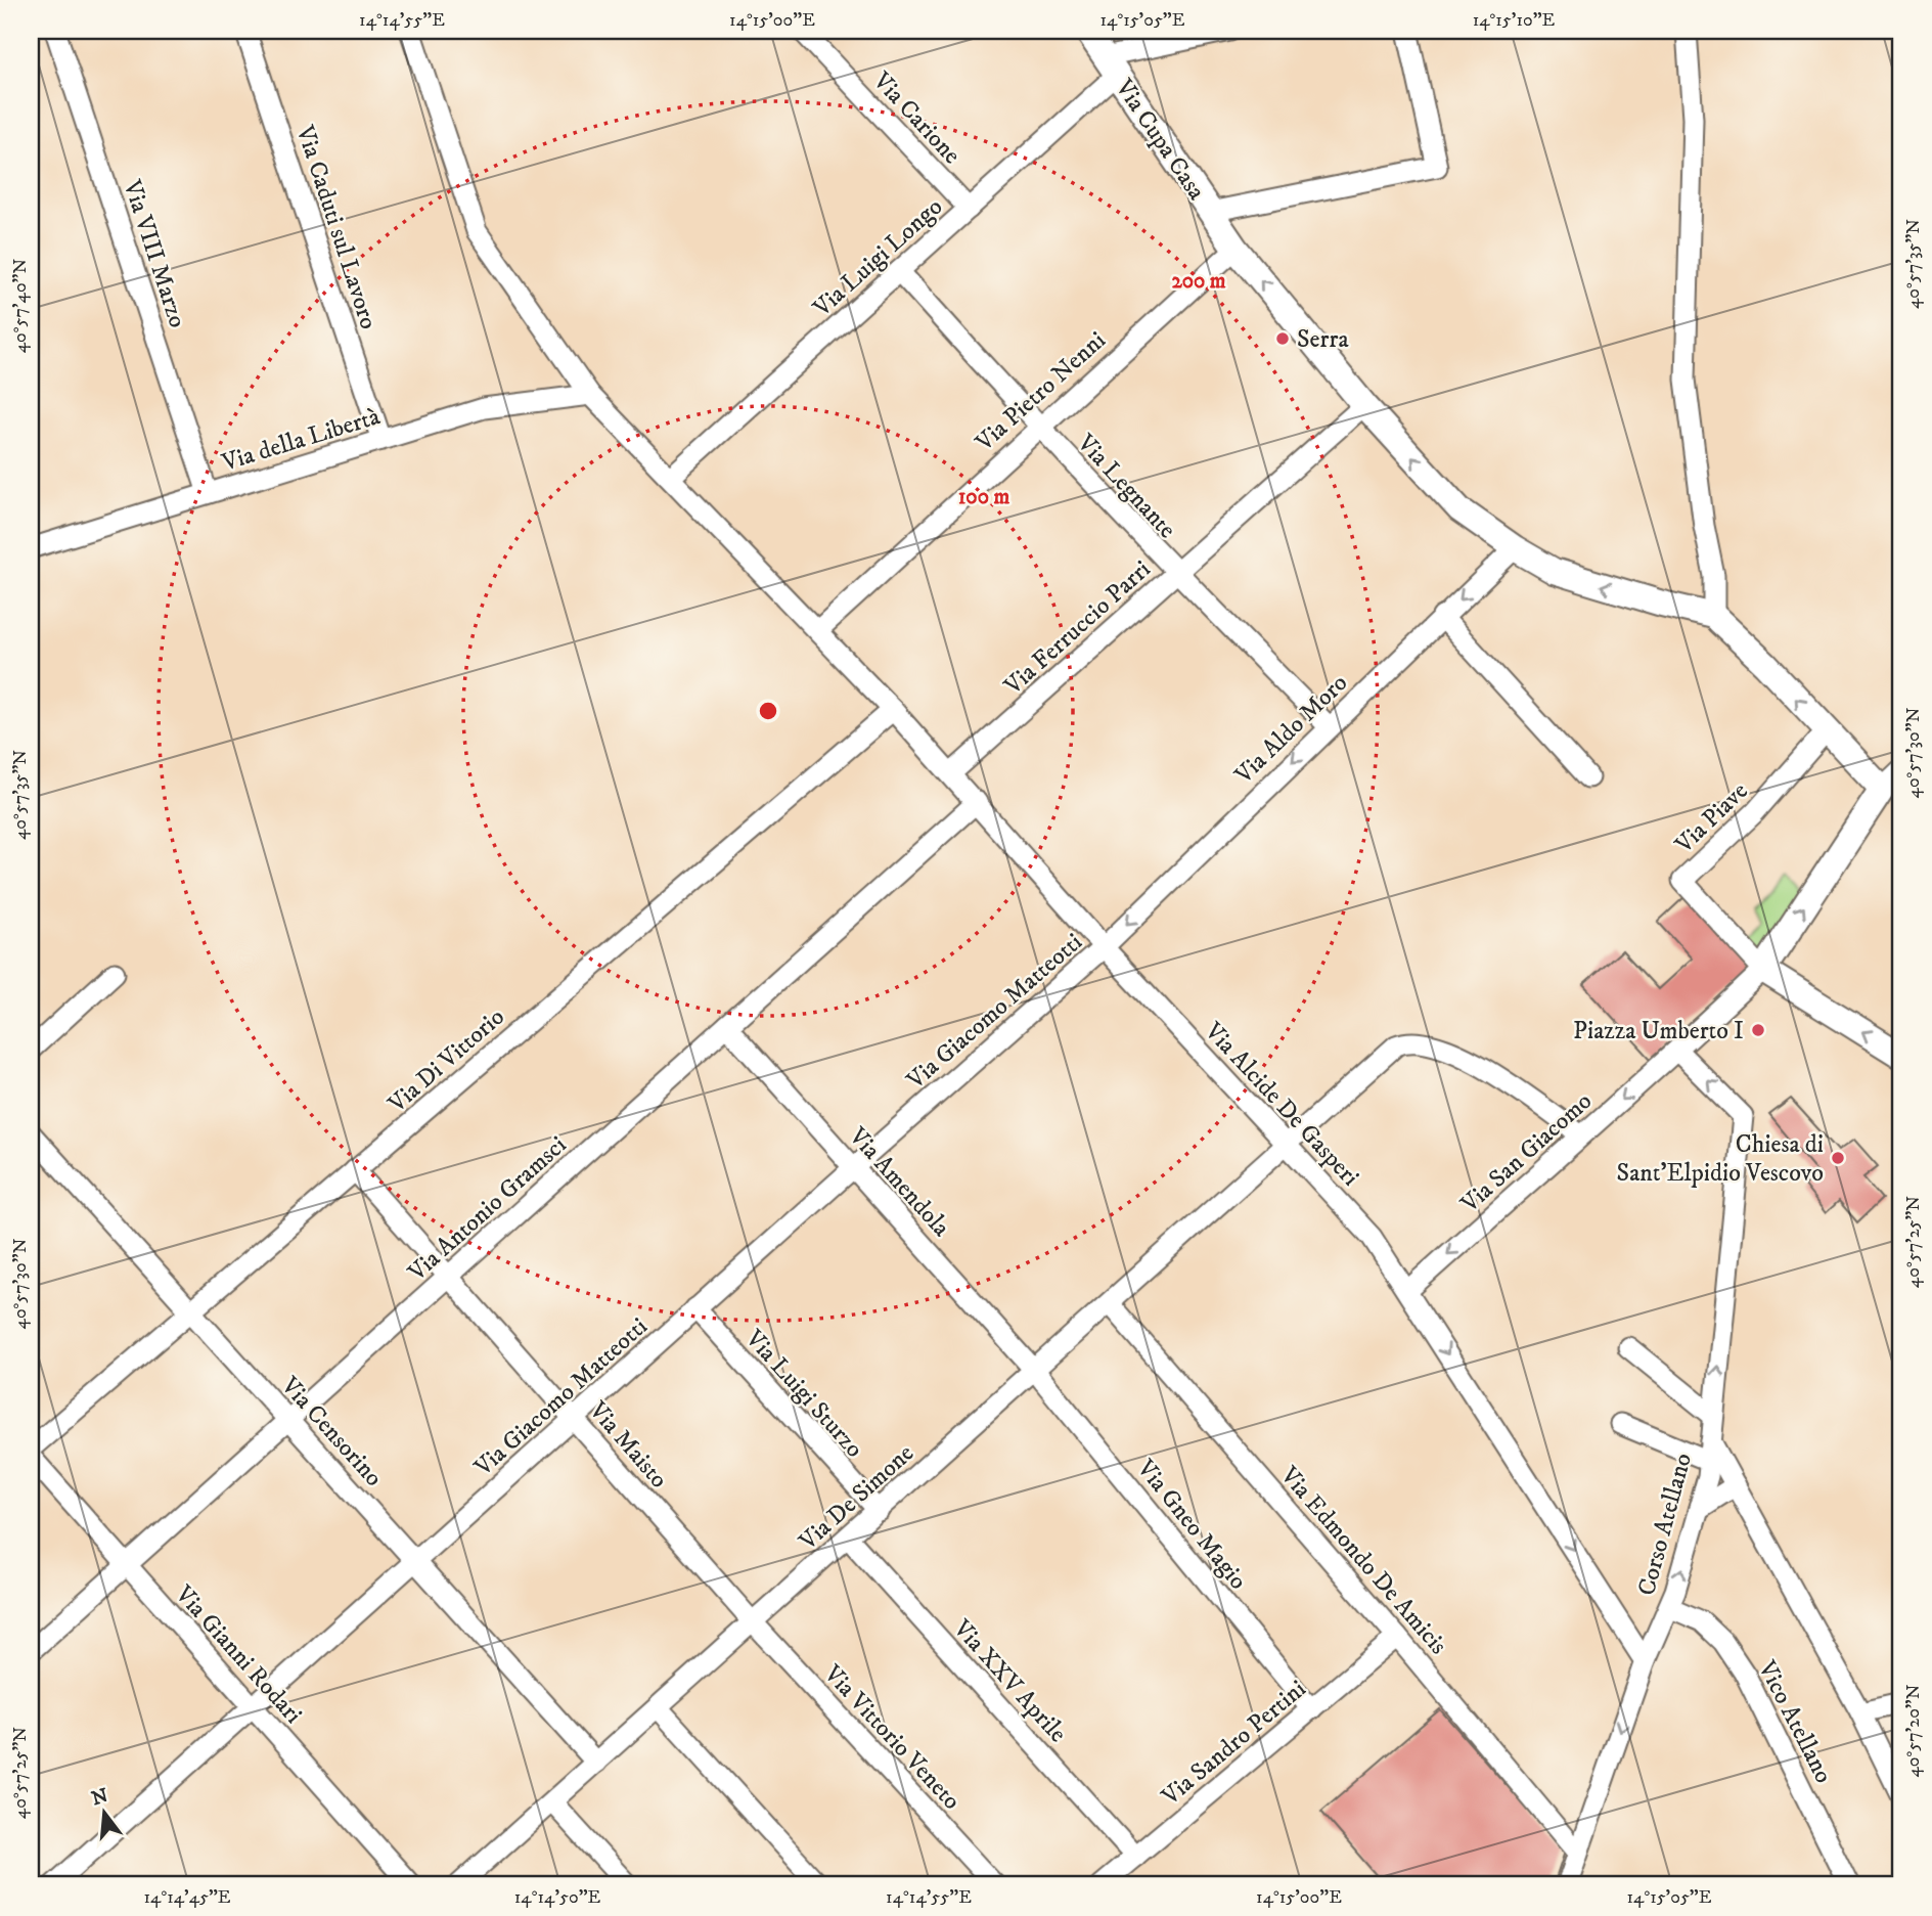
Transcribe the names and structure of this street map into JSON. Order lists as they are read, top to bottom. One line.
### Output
{"streets":{"street":["Via Carione","Via Cupa Casa","Via Caduti sul Lavoro","Via VIII Marzo","Via Luigi Longo","Via Pietro Nenni","Via della Libertà","Via Legnante","Via Ferruccio Parri","Via Aldo Moro","Via Piave","Via Giacomo Matteotti","Via Di Vittorio","Via Alcide De Gasperi","Via San Giacomo","Via Amendola","Via Antonio Gramsci","Via Luigi Sturzo","Via Censorino","Via Maisto","Via De Simone","Via Gneo Magio","Corso Atellano","Via Edmondo De Amicis","Via Gianni Rodari","Via XXV Aprile","Vico Atellano","Via Vittorio Veneto","Via Sandro Pertini"]},"crossings":[["Via Carione","Via Luigi Longo"],["Via Cupa Casa","Via Luigi Longo"],["Via Cupa Casa","Via Pietro Nenni"],["Via Cupa Casa","Via Ferruccio Parri"],["Via Cupa Casa","Via Aldo Moro"],["Via Caduti sul Lavoro","Via della Libertà"],["Via VIII Marzo","Via della Libertà"],["Via Luigi Longo","Via Legnante"],["Via Luigi Longo","Via Alcide De Gasperi"],["Via Pietro Nenni","Via Legnante"],["Via Pietro Nenni","Via Alcide De Gasperi"],["Via della Libertà","Via Alcide De Gasperi"],["Via Legnante","Via Ferruccio Parri"],["Via Legnante","Via Aldo Moro"],["Via Ferruccio Parri","Via Alcide De Gasperi"],["Via Aldo Moro","Via Giacomo Matteotti"],["Via Aldo Moro","Via Alcide De Gasperi"],["Via Giacomo Matteotti","Via Alcide De Gasperi"],["Via Giacomo Matteotti","Via Amendola"],["Via Giacomo Matteotti","Via Luigi Sturzo"],["Via Giacomo Matteotti","Via Censorino"],["Via Giacomo Matteotti","Via Maisto"],["Via Giacomo Matteotti","Via Gianni Rodari"],["Via Di Vittorio","Via Alcide De Gasperi"],["Via Di Vittorio","Via Censorino"],["Via Di Vittorio","Via Maisto"],["Via Alcide De Gasperi","Via San Giacomo"],["Via Alcide De Gasperi","Via Antonio Gramsci"],["Via Alcide De Gasperi","Via De Simone"],["Via Alcide De Gasperi","Corso Atellano"],["Via San Giacomo","Via De Simone"],["Via San Giacomo","Corso Atellano"],["Via Amendola","Via Antonio Gramsci"],["Via Amendola","Via De Simone"],["Via Amendola","Via Gneo Magio"],["Via Antonio Gramsci","Via Censorino"],["Via Antonio Gramsci","Via Maisto"],["Via Antonio Gramsci","Via Gianni Rodari"],["Via Luigi Sturzo","Via De Simone"],["Via Censorino","Via De Simone"],["Via Maisto","Via De Simone"],["Via Maisto","Via Vittorio Veneto"],["Via De Simone","Via Gneo Magio"],["Via De Simone","Via Edmondo De Amicis"],["Via De Simone","Via XXV Aprile"],["Via De Simone","Via Vittorio Veneto"],["Via Gneo Magio","Via Sandro Pertini"],["Corso Atellano","Via Edmondo De Amicis"],["Corso Atellano","Vico Atellano"],["Via Edmondo De Amicis","Via Sandro Pertini"],["Via XXV Aprile","Via Sandro Pertini"]],"one_way":["Via Aldo Moro","Via San Giacomo"],"places":["Serra","Piazza Umberto I","Chiesa di Sant'Elpidio Vescovo"],"north":"top","coordinates":["14°14'55\"E","14°15'00\"E","14°15'05\"E","14°15'10\"E","40°57'35\"N","40°57'40\"N","40°57'30\"N","40°57'25\"N","40°57'20\"N","14°14'45\"E","14°14'50\"E"],"rings":["200 m","100 m"]}
